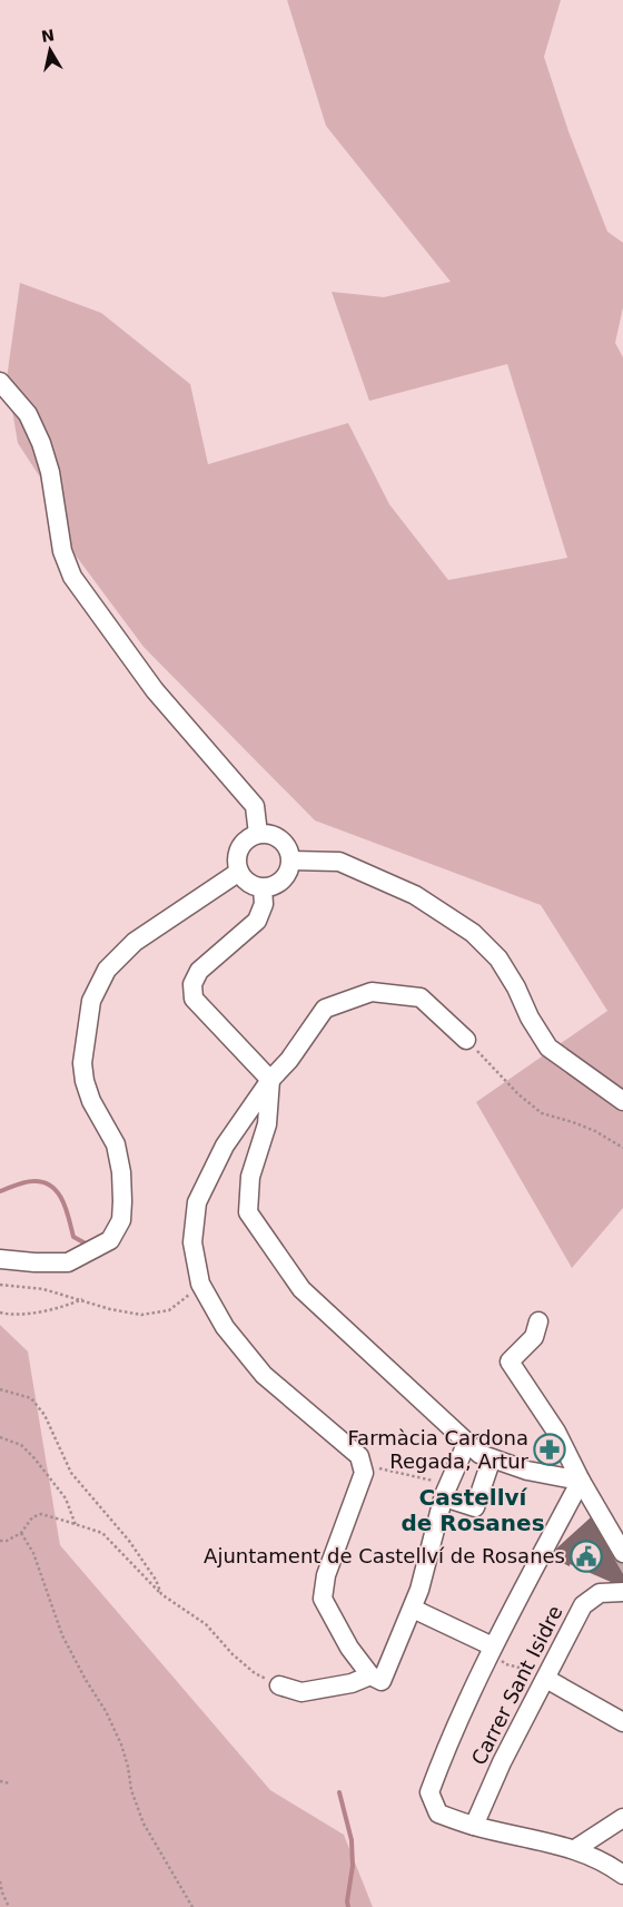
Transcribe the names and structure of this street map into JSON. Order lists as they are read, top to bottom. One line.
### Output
{"streets":{"street":["Carrer Sant Isidre"]},"districts":["Castellví de Rosanes"],"places":{"pharmacy":["Farmàcia Cardona Regada, Artur"],"public building":["Ajuntament de Castellví de Rosanes"]},"north":"top"}
